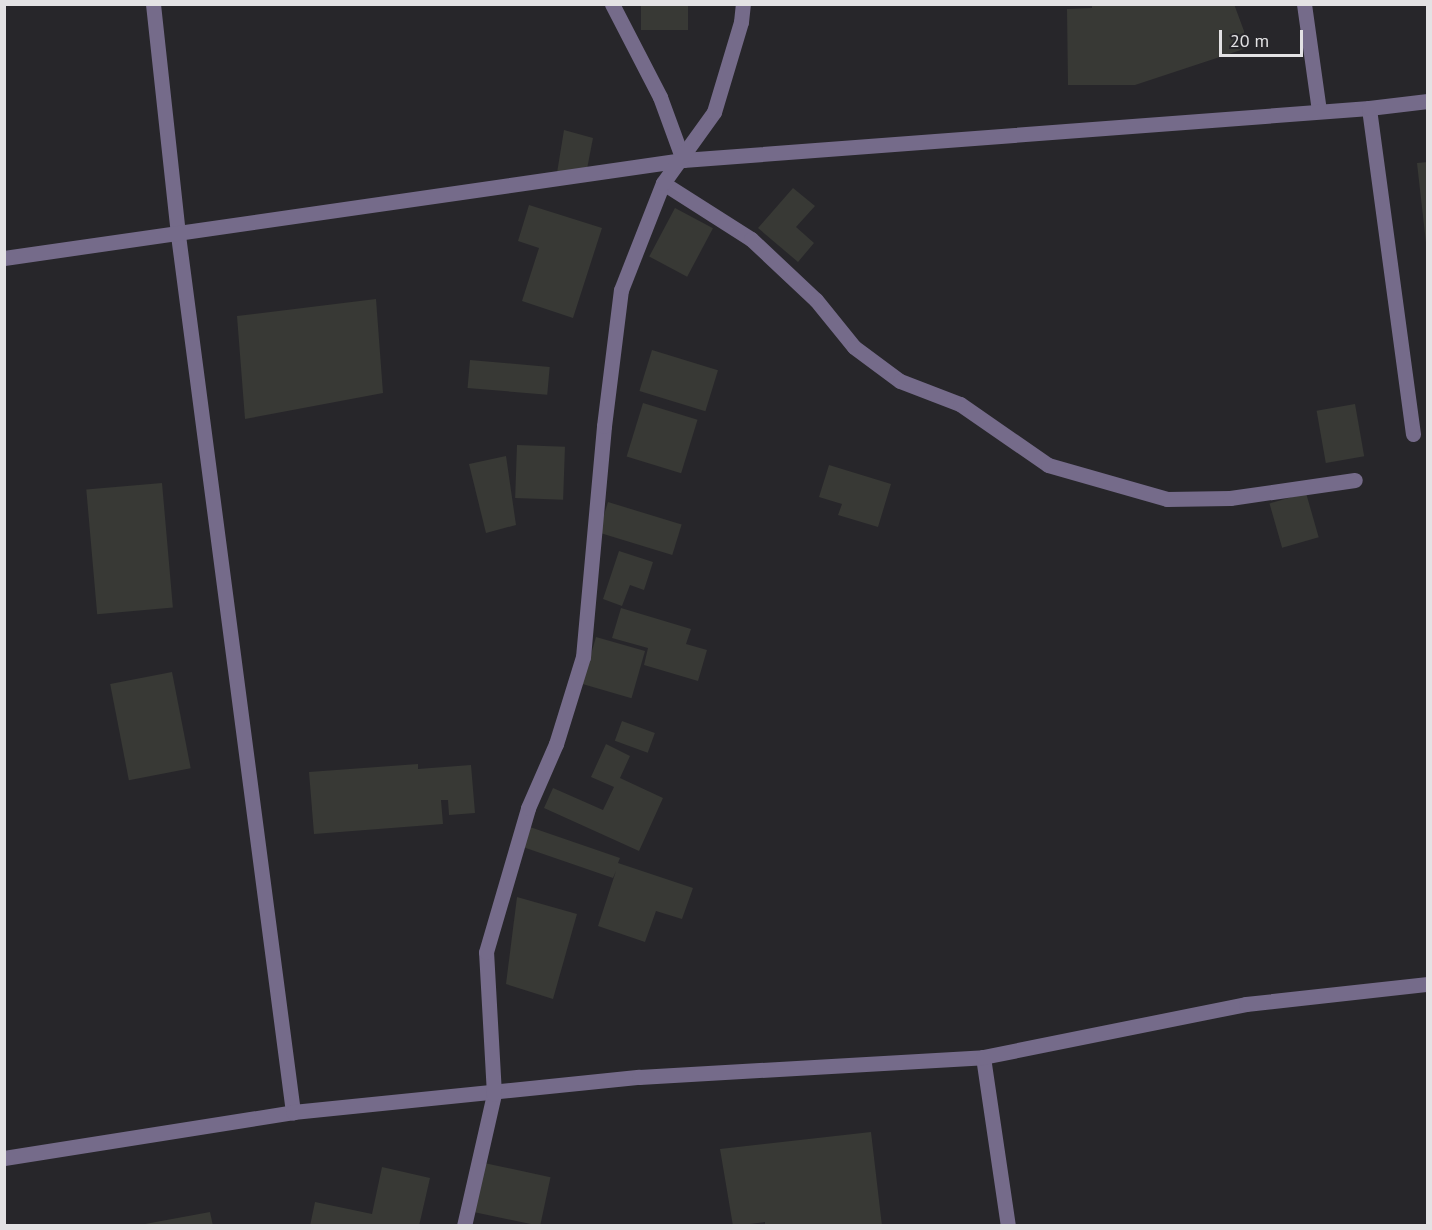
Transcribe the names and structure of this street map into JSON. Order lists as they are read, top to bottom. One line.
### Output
{"scale_bar":"20 m"}
